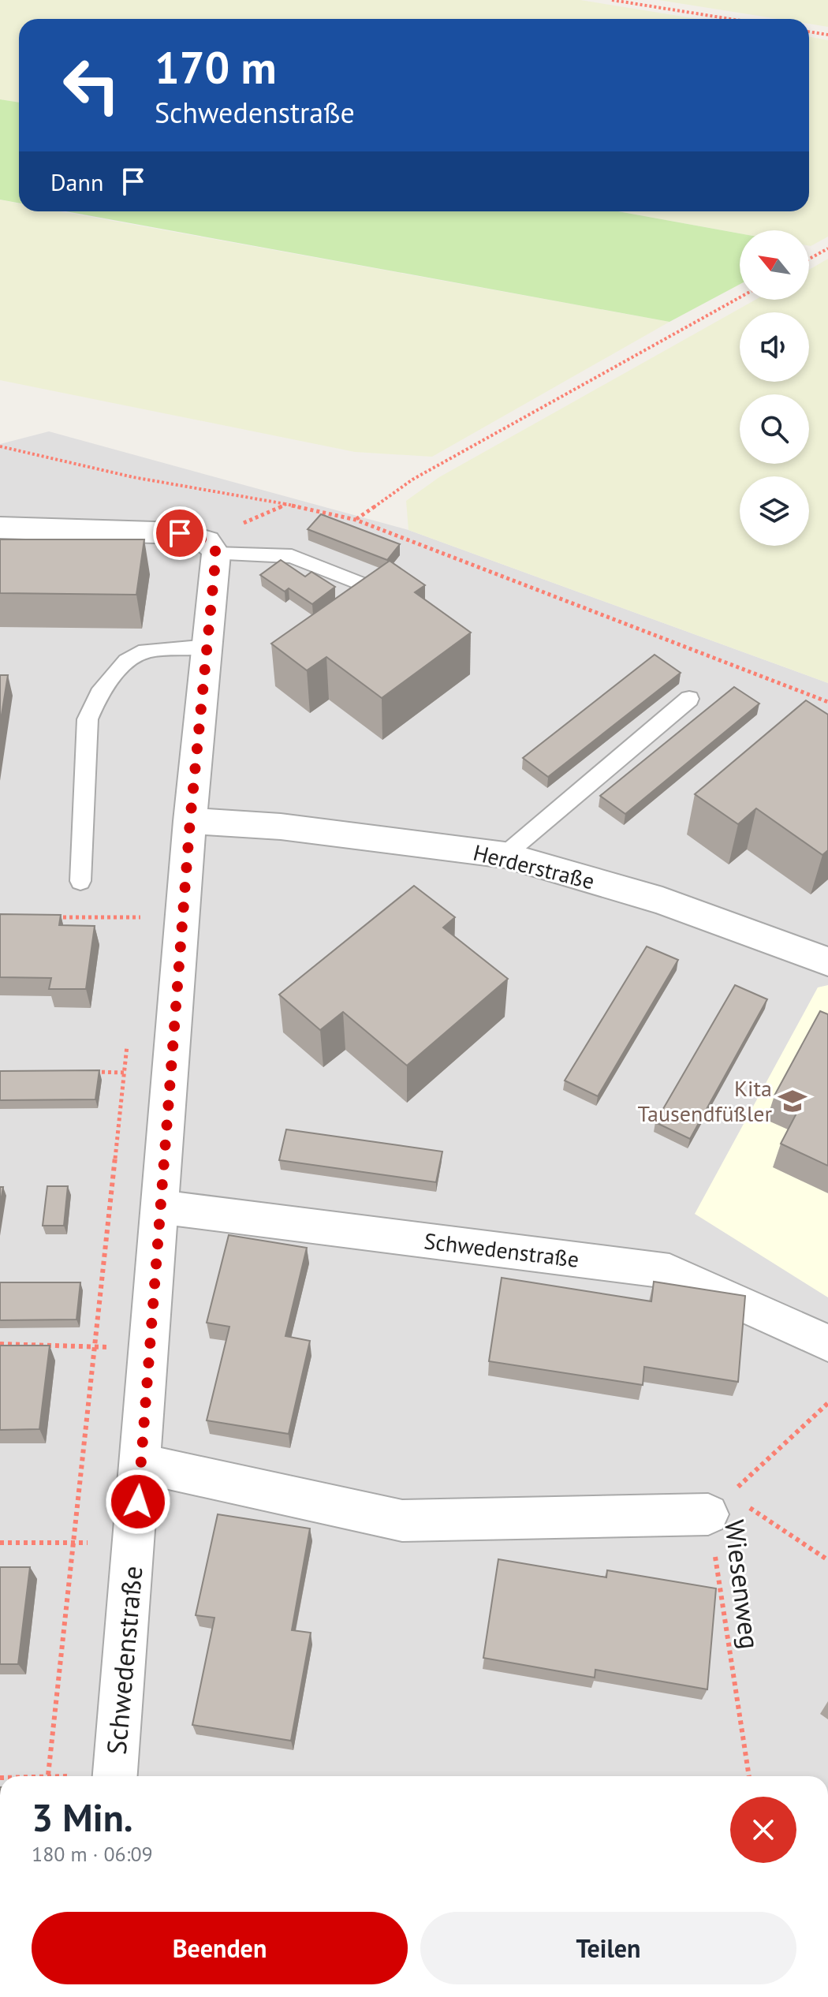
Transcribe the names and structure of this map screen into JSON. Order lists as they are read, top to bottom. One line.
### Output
{"streets":{"street":["Herderstraße","Schwedenstraße"],"path":["Wiesenweg"]},"crossings":[["Herderstraße","Schwedenstraße"]],"places":{"school or university":["Kita Tausendfüßler"]},"north":"top left","page":{"turn":["170 m","Schwedenstraße"],"then":"Dann","heading":["3 Min.","180 m · 06:09"],"buttons":["Beenden","Teilen"]}}
